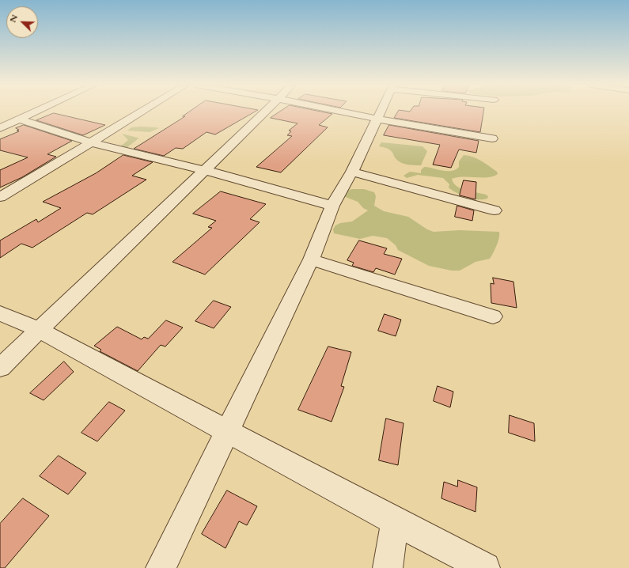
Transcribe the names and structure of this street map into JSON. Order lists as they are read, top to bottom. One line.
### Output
{"north":"top left"}
